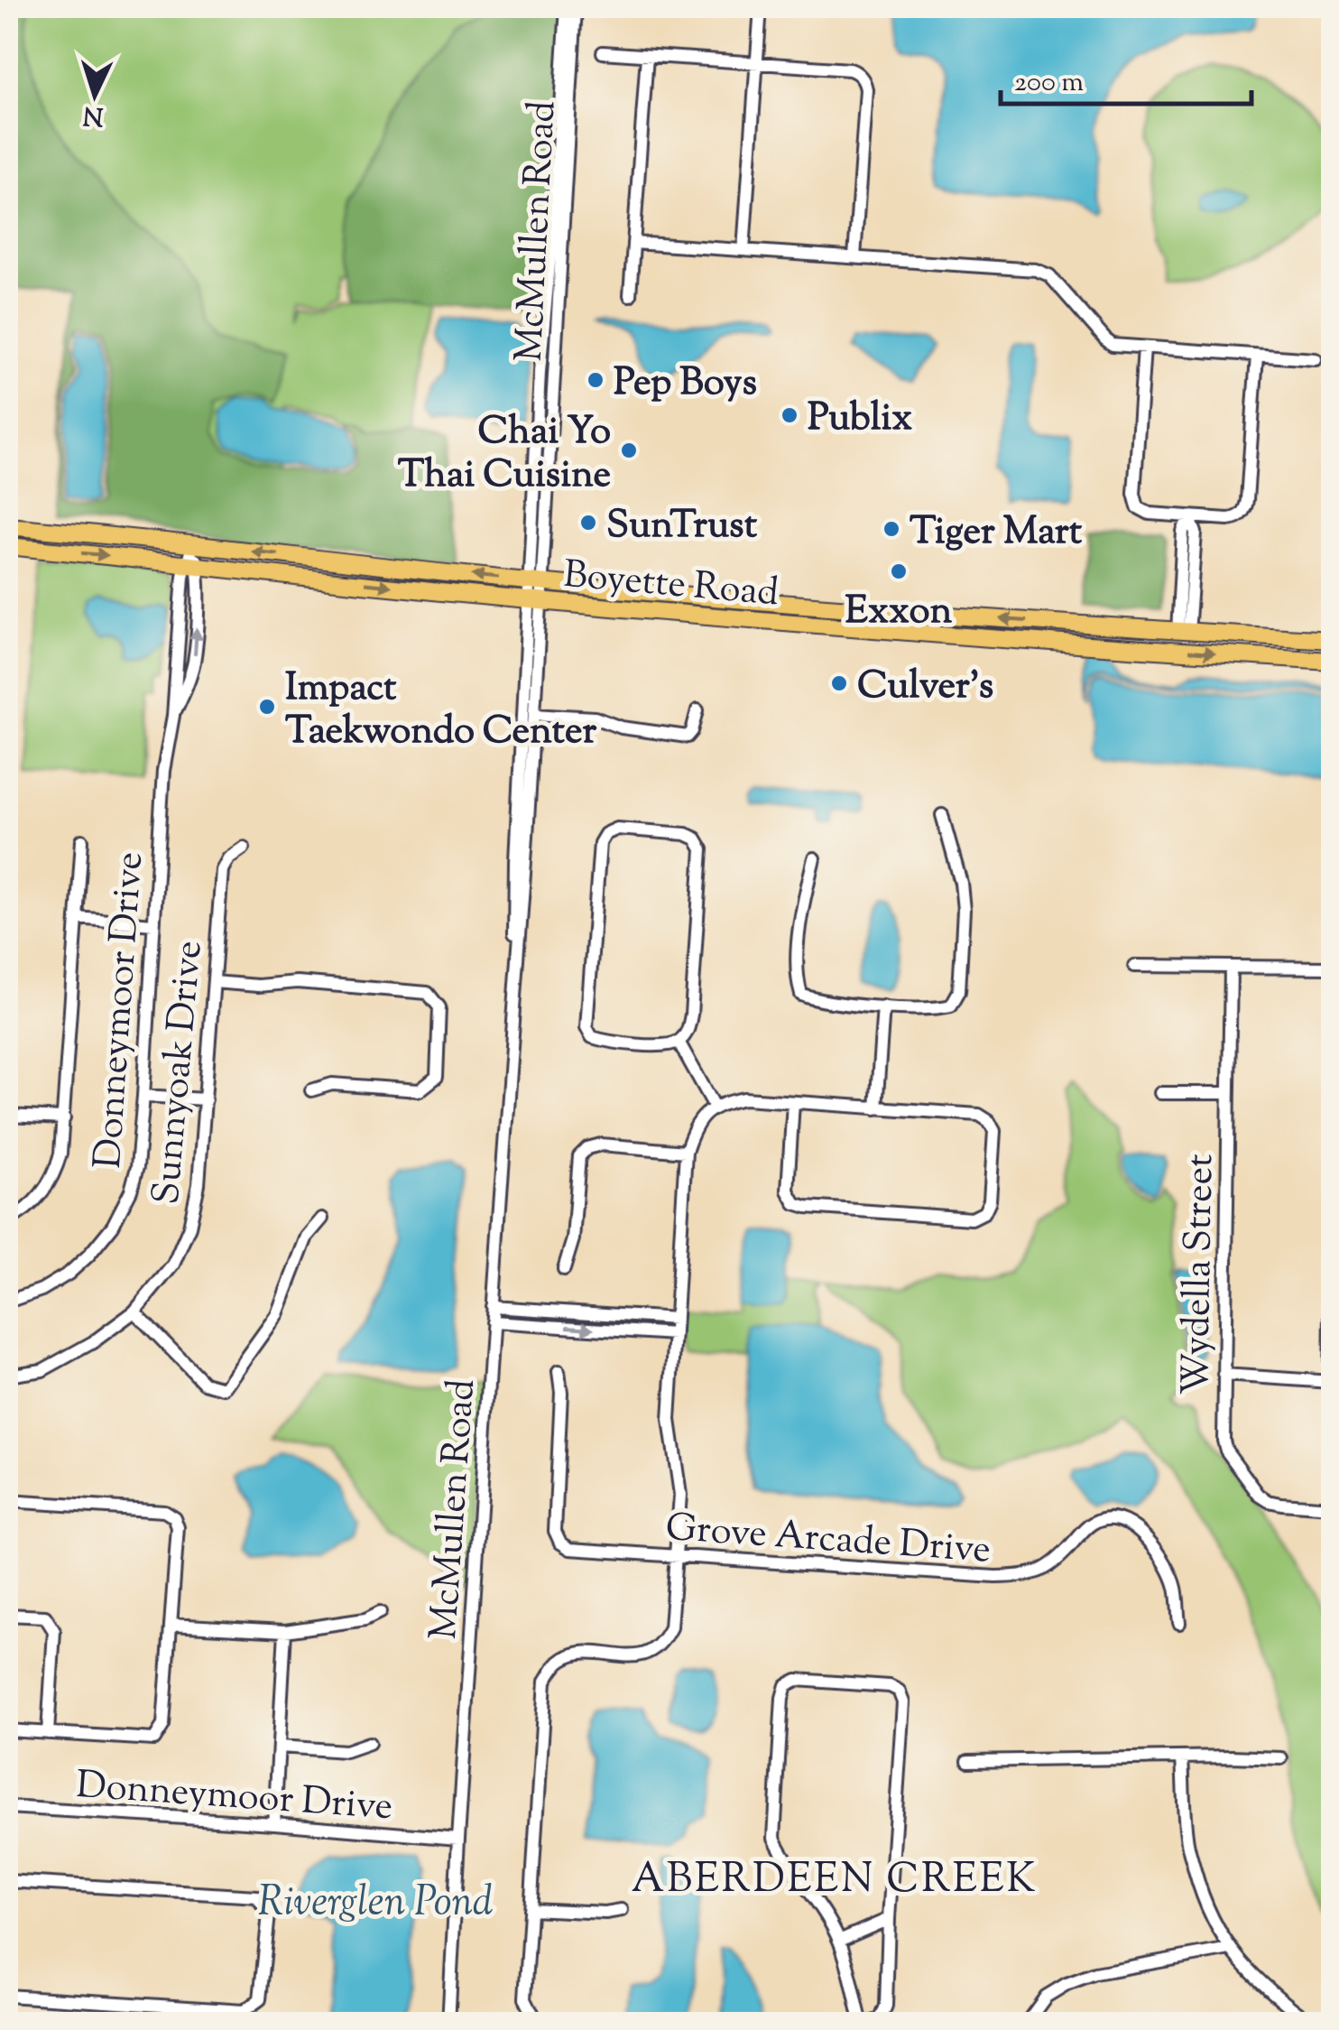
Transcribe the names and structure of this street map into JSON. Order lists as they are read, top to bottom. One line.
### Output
{"streets":{"main road":["Boyette Road"],"street":["McMullen Road","Donneymoor Drive","Sunnyoak Drive","Wydella Street","Grove Arcade Drive"]},"crossings":[["McMullen Road","Boyette Road"],["McMullen Road","Donneymoor Drive"],["Boyette Road","Donneymoor Drive"]],"districts":["ABERDEEN CREEK"],"water":["Riverglen Pond"],"places":["Pep Boys","Publix","Chai Yo Thai Cuisine","SunTrust","Tiger Mart","Exxon","Culver's","Impact Taekwondo Center"],"scale_bar":"200 m","north":"bottom"}
